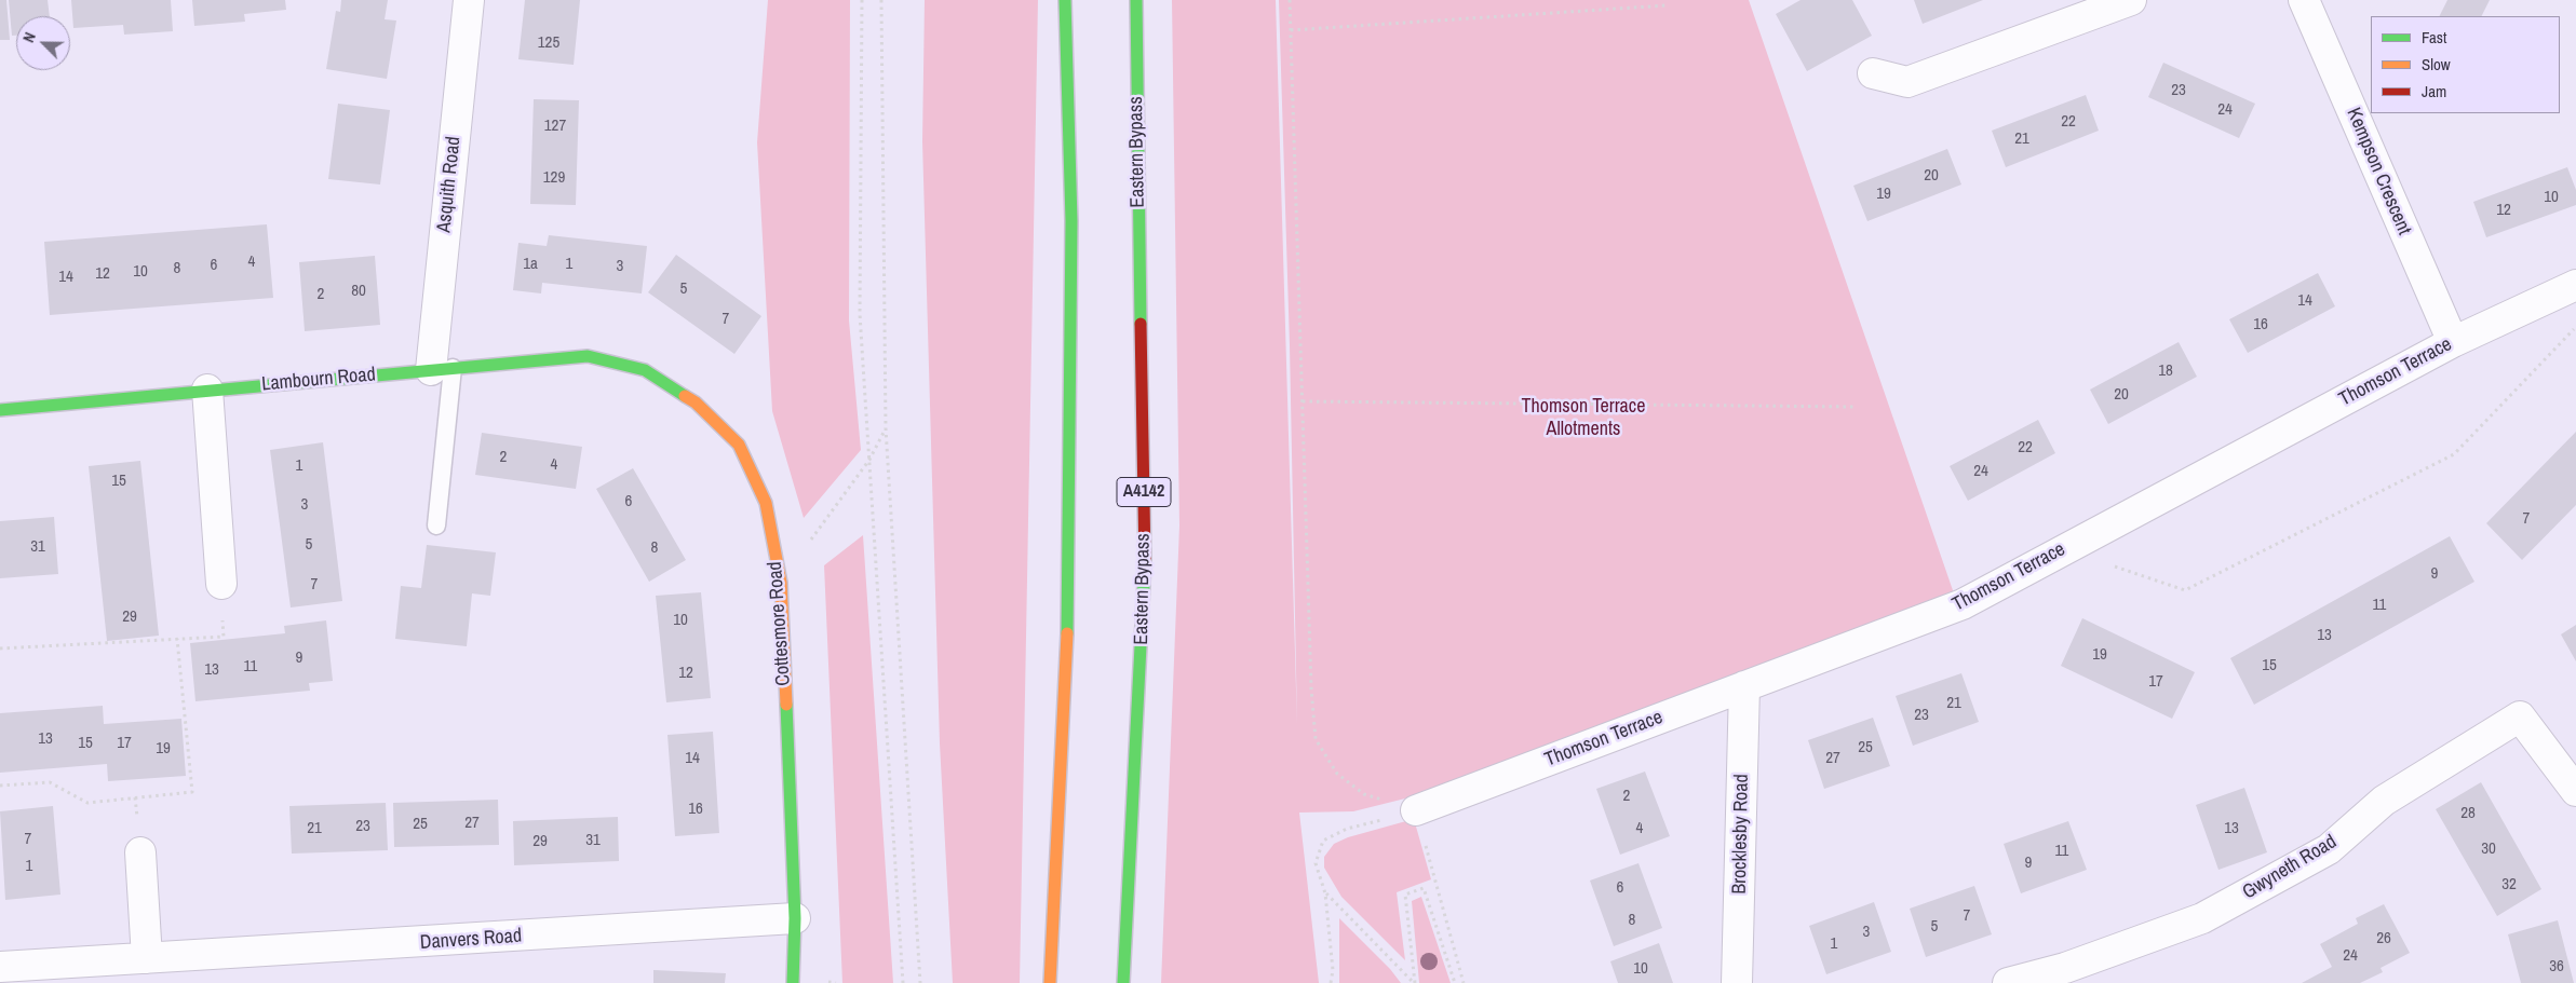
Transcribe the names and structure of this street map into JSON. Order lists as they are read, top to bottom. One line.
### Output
{"streets":{"main road":["Eastern Bypass","Lambourn Road","A4142","Cottesmore Road"],"street":["Kempson Crescent","Asquith Road","Thomson Terrace","Brocklesby Road","Gwyneth Road","Danvers Road"]},"crossings":[["Kempson Crescent","Thomson Terrace"],["Asquith Road","Lambourn Road"],["Asquith Road","Cottesmore Road"],["Thomson Terrace","Brocklesby Road"],["Lambourn Road","Cottesmore Road"],["Cottesmore Road","Danvers Road"]],"parks":["Thomson Terrace Allotments"],"house_numbers":["125","23","24","22","127","21","20","129","19","10","12","4","1a","1","6","3","8","10","12","14","5","80","2","14","7","16","18","20","22","2","4","1","24","15","6","3","7","5","31","8","9","7","11","29","10","13","19","9","15","11","13","12","17","21","23","13","15","17","25","19","14","27","2","16","28","27","25","23","21","4","13","7","31","29","30","11","9","1","32","6","7","8","5","3","26","1","24","36","10"],"legend":["Fast","Slow","Jam"],"north":"top left"}
